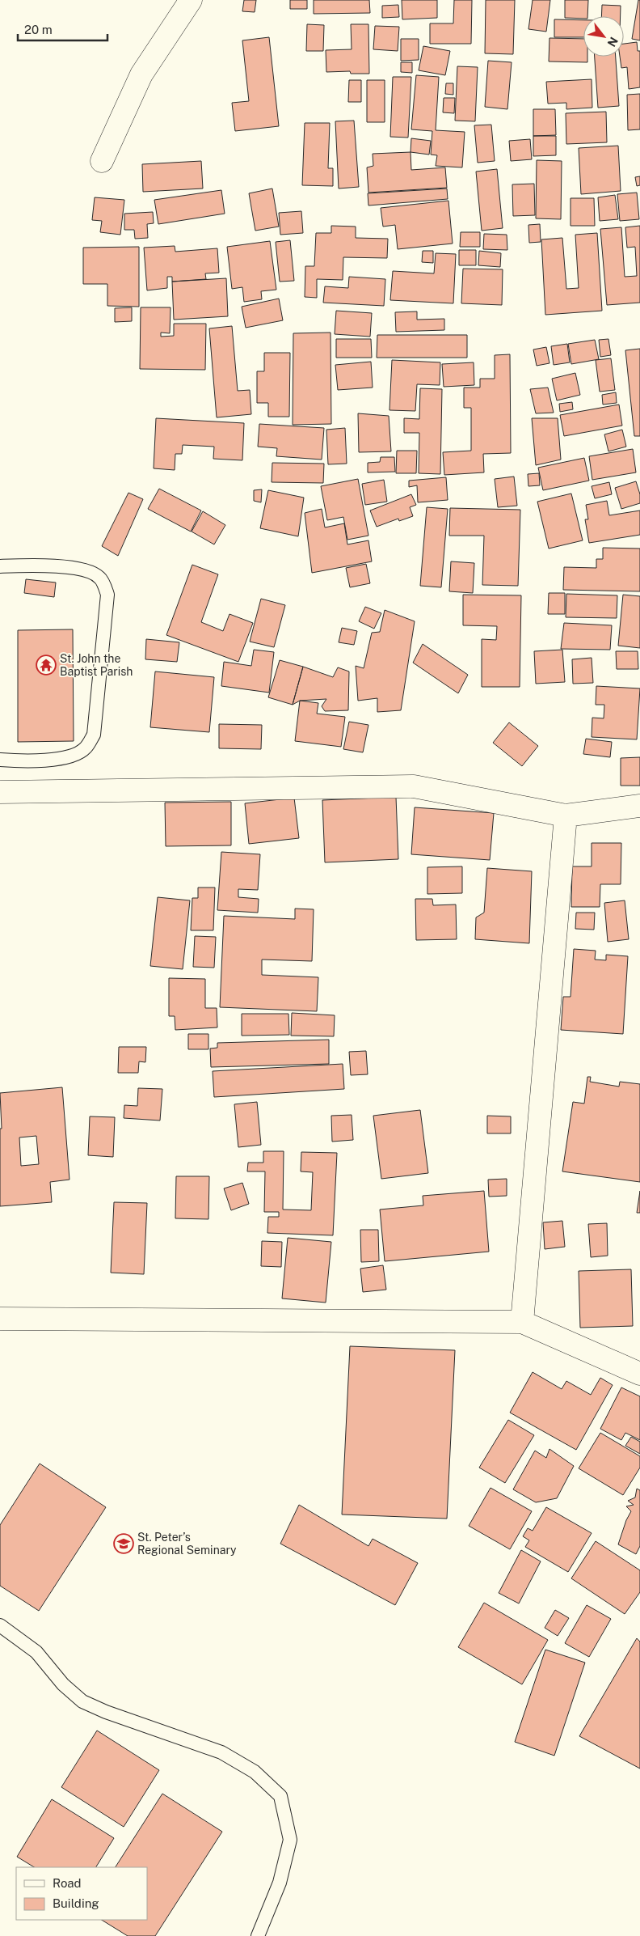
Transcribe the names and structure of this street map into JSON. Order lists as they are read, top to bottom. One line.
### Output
{"places":{"temple":["St. John the Baptist Parish"],"school or university":["St. Peter’s Regional Seminary"]},"legend":["Road","Building"],"scale_bar":"20 m","north":"bottom right"}
